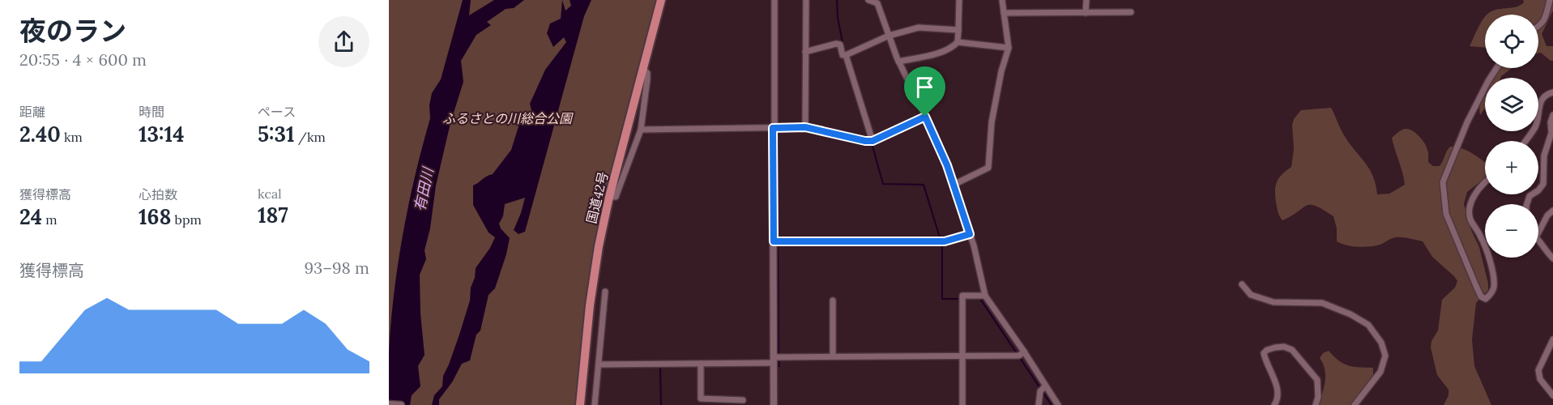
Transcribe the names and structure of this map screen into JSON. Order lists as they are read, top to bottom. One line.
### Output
{"streets":{"highway":["国道42号"]},"water":["有田川"],"parks":["ふるさとの川総合公園"],"page":{"heading":["夜のラン","20:55 · 4 × 600 m"],"map_buttons":["+","−"],"stats":[["距離","2.40 km"],["時間","13:14"],["ペース","5:31 /km"],["獲得標高","24 m"],["心拍数","168 bpm"],["kcal","187"]],"chart":["獲得標高","93–98 m"]}}
